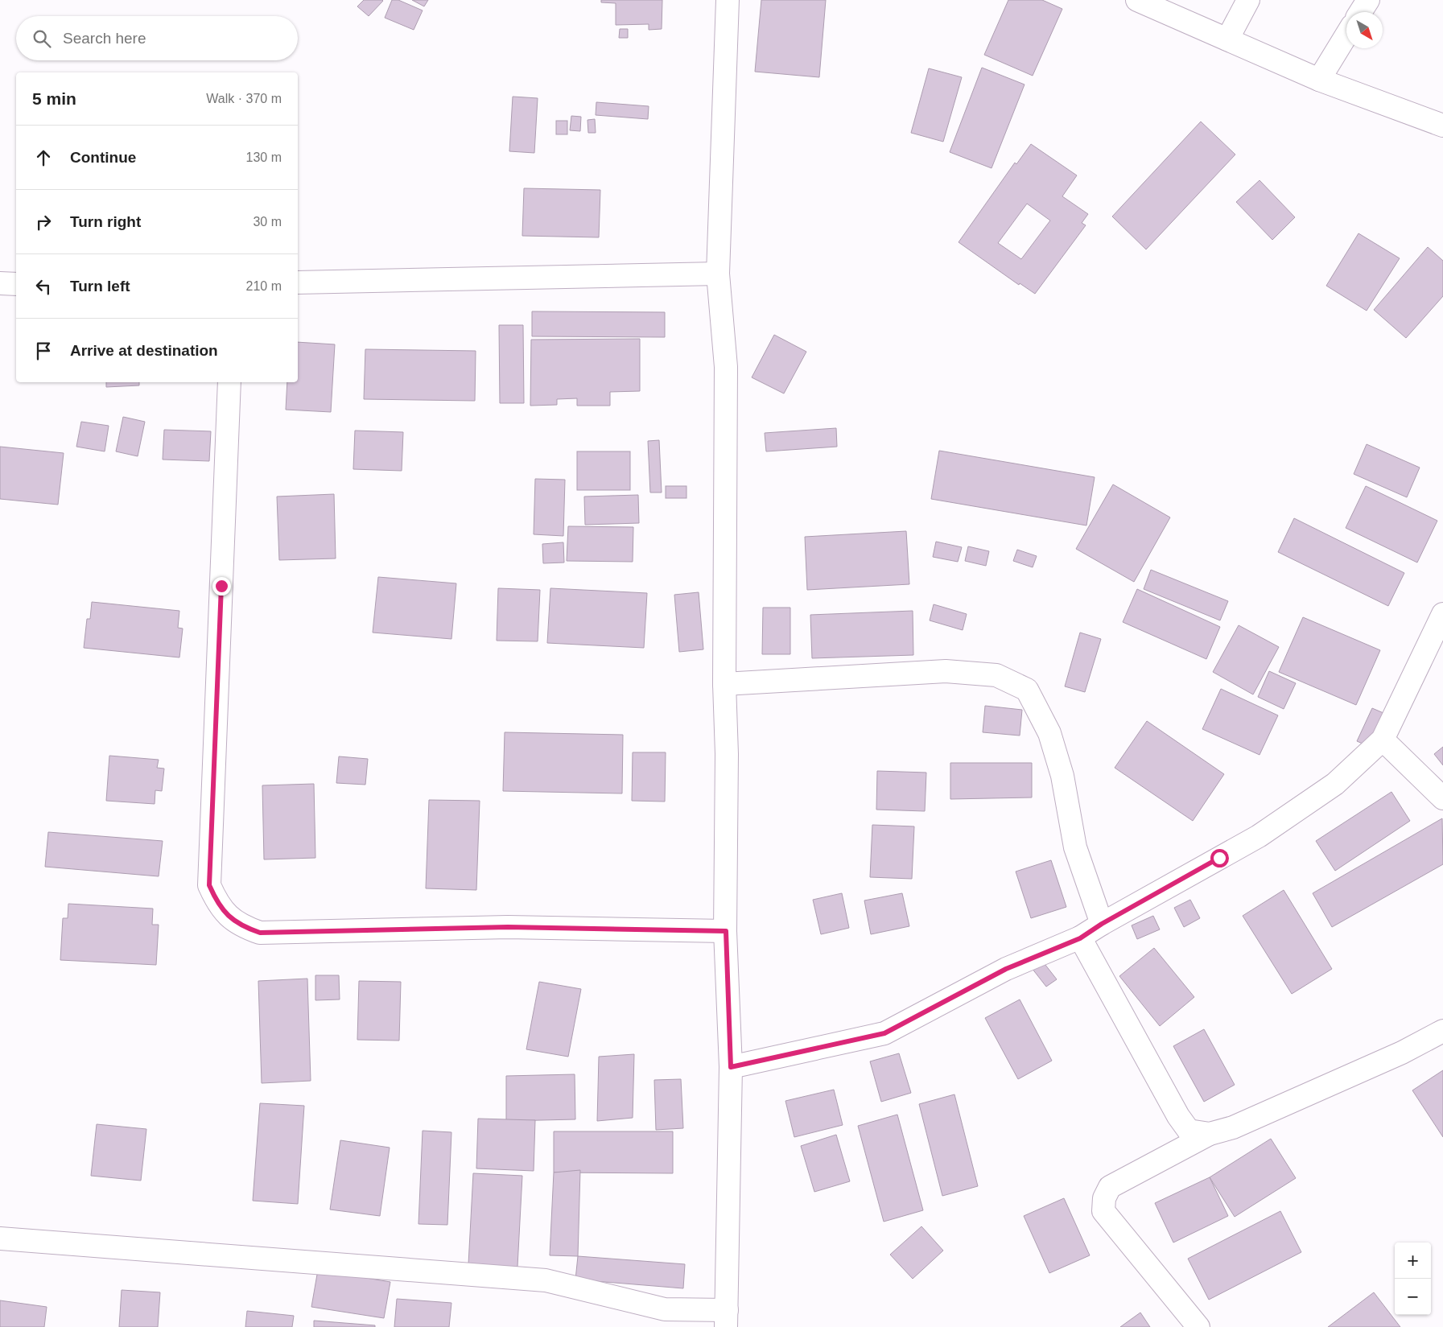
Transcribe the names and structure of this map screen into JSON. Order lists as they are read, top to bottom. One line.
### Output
{"north":"bottom right","page":{"search":"Search here","heading":["5 min","Walk · 370 m"],"list":[["Continue","130 m"],["Turn right","30 m"],["Turn left","210 m"],"Arrive at destination"],"map_buttons":["+","−"]}}
